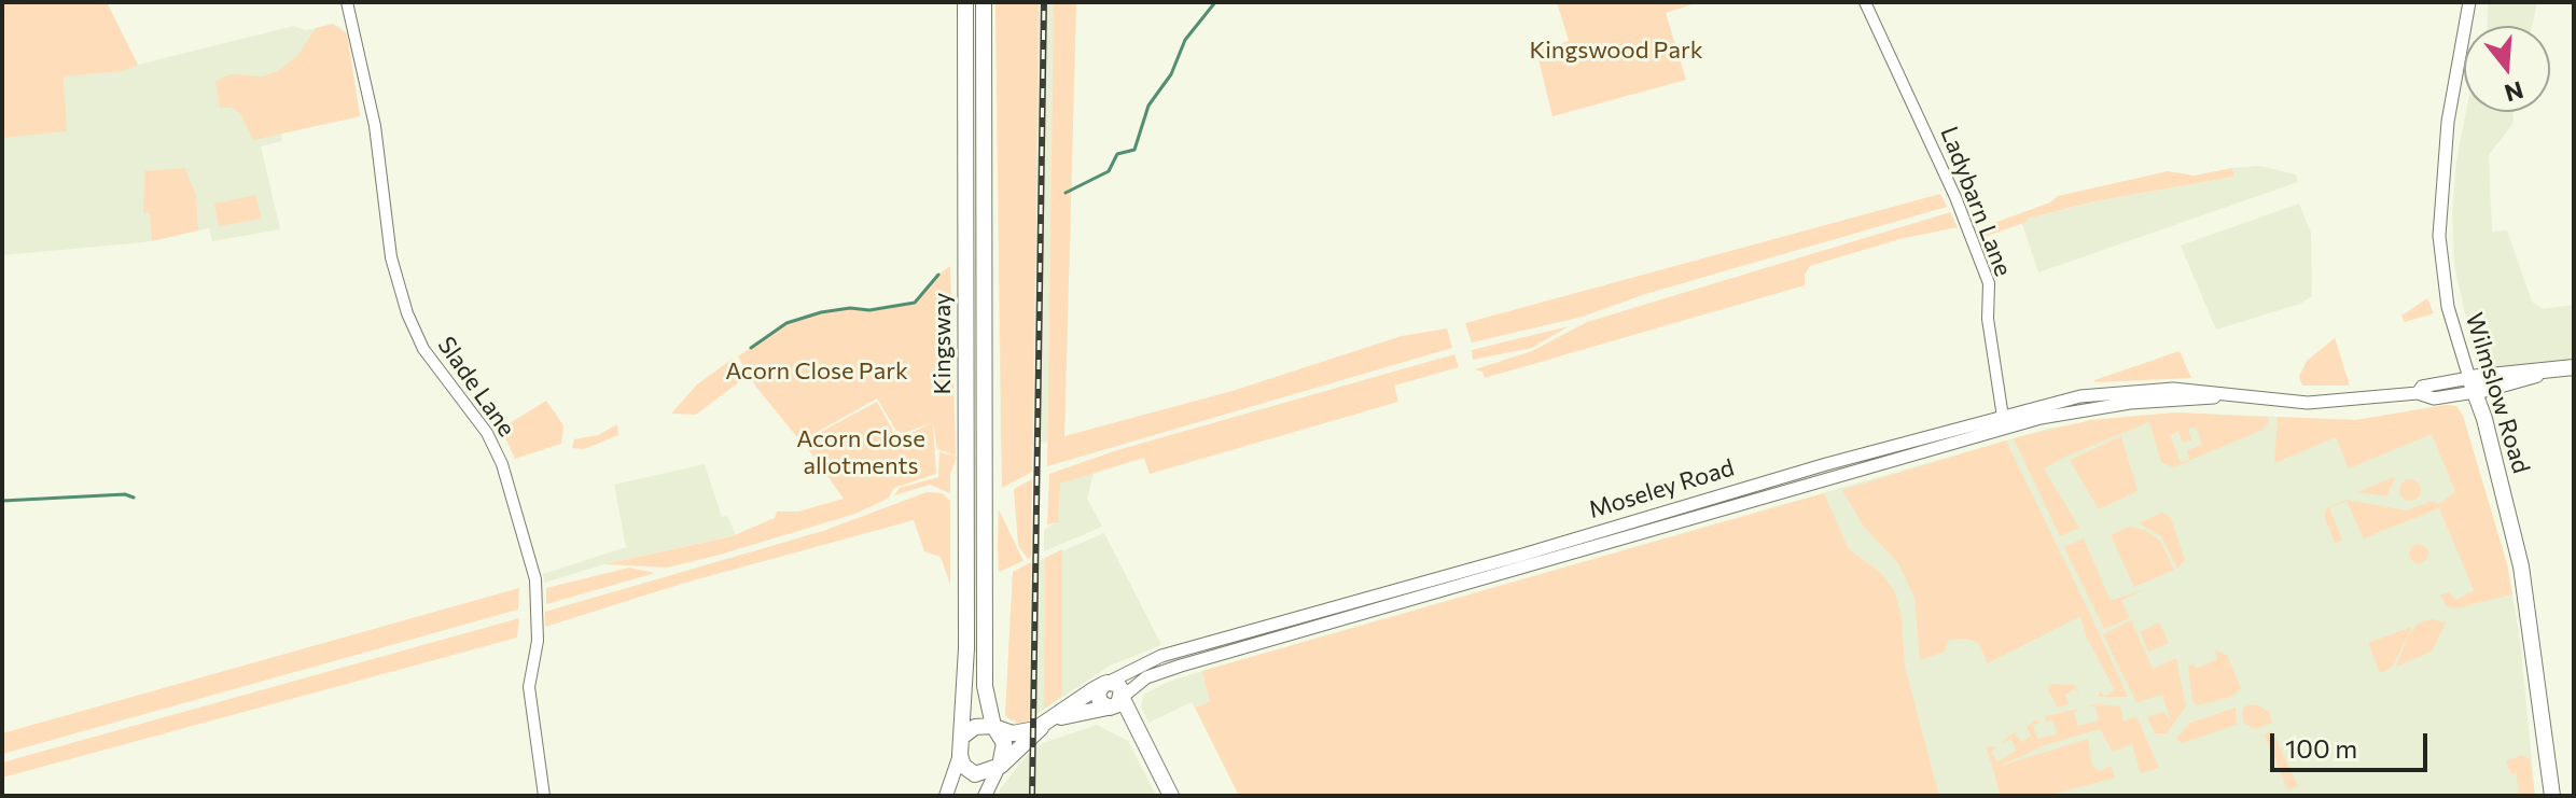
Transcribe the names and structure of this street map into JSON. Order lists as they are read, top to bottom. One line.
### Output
{"streets":{"highway":["Kingsway","Wilmslow Road","Moseley Road"],"street":["Ladybarn Lane","Slade Lane"]},"crossings":[["Ladybarn Lane","Moseley Road"],["Kingsway","Moseley Road"],["Wilmslow Road","Moseley Road"]],"parks":["Kingswood Park","Acorn Close Park","Acorn Close allotments"],"scale_bar":"100 m","north":"bottom"}
